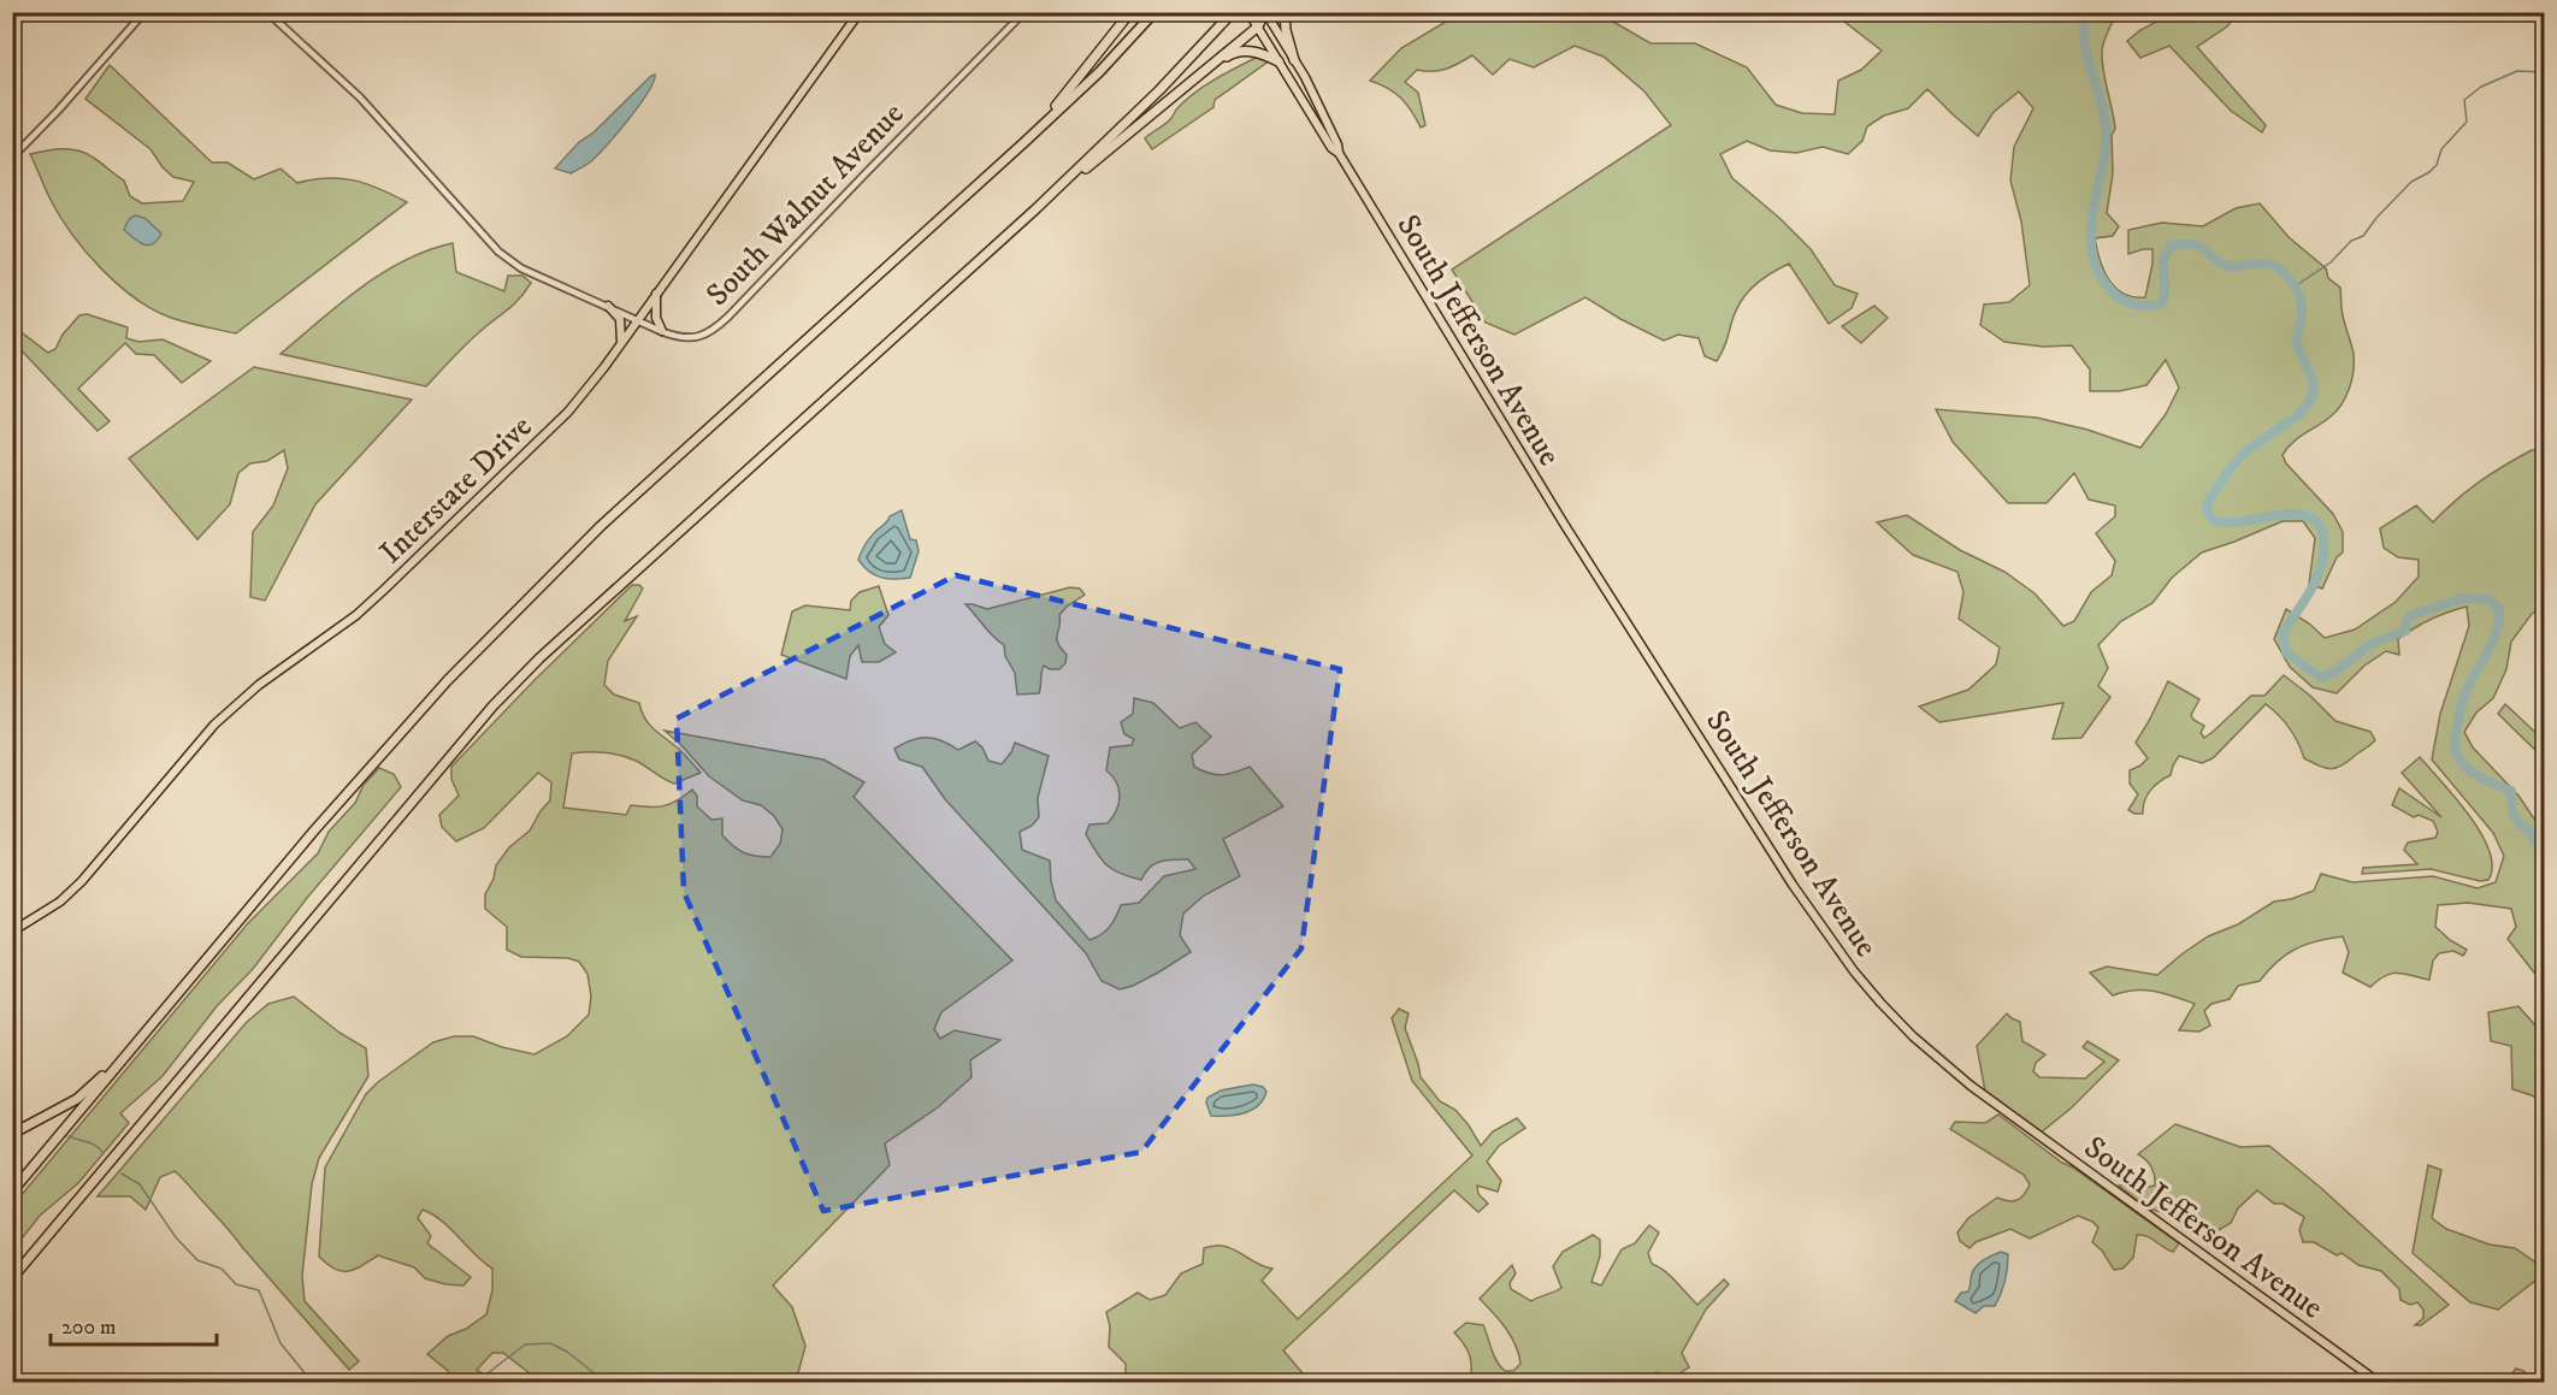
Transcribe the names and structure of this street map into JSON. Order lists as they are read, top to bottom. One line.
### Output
{"streets":{"main road":["South Jefferson Avenue","Interstate Drive"],"street":["South Walnut Avenue"]},"crossings":[["South Walnut Avenue","Interstate Drive"]],"scale_bar":"200 m"}
